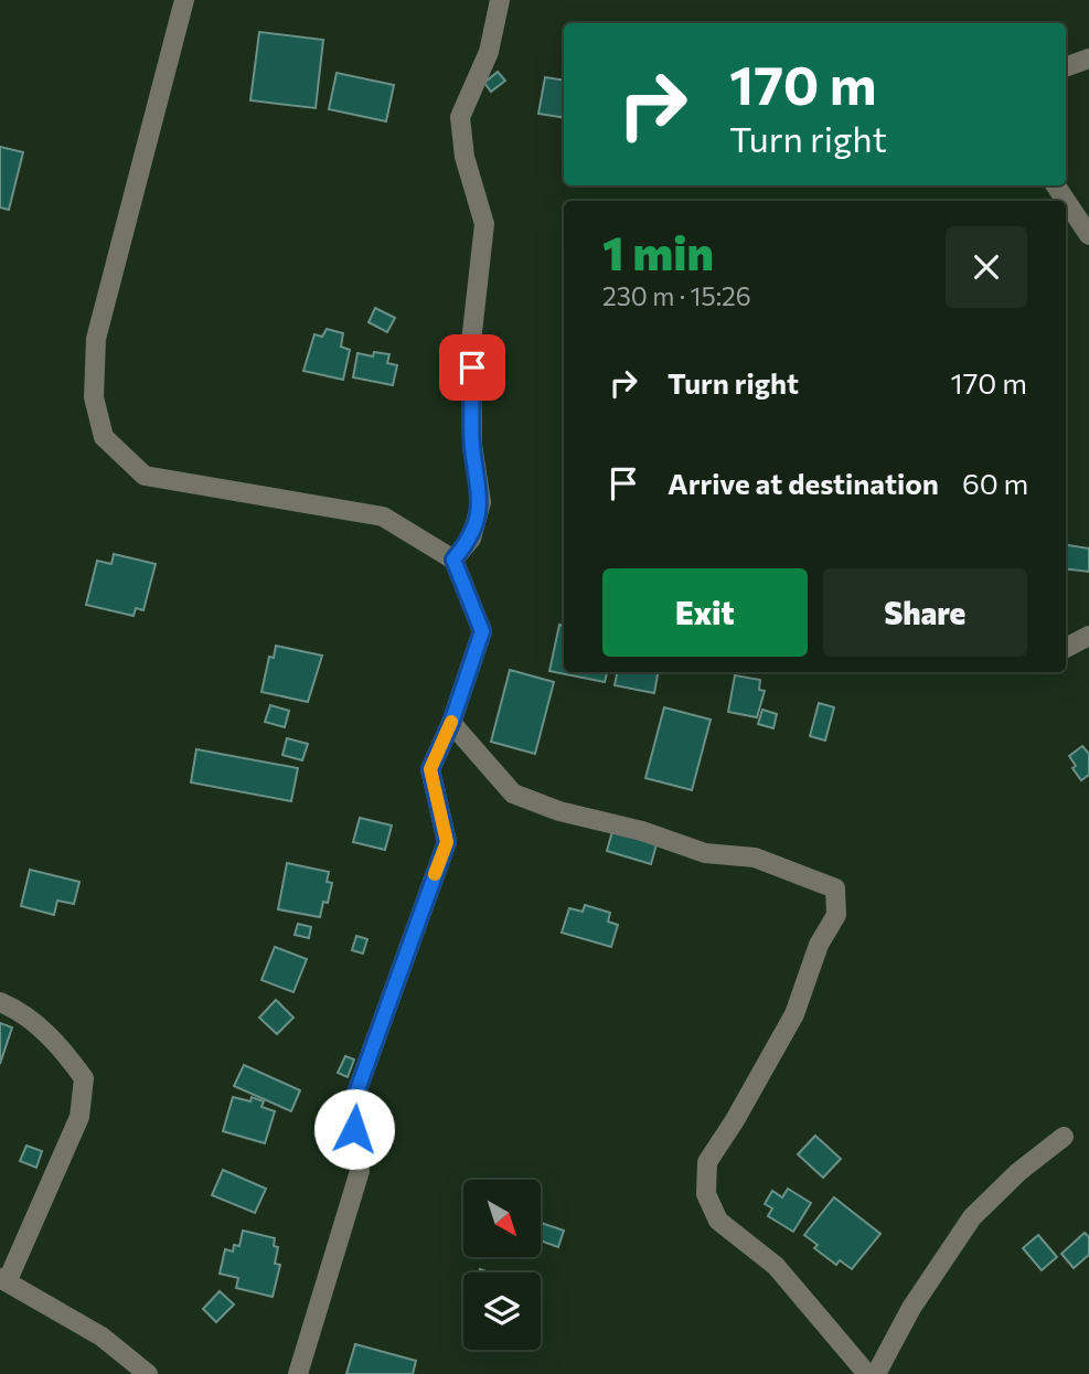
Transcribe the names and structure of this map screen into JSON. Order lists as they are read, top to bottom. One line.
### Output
{"north":"bottom right","page":{"turn":["170 m","Turn right"],"heading":["1 min","230 m · 15:26"],"list":[{"name":"Turn right","value":"170 m"},{"name":"Arrive at destination","value":"60 m"}],"buttons":["Exit","Share"]}}
